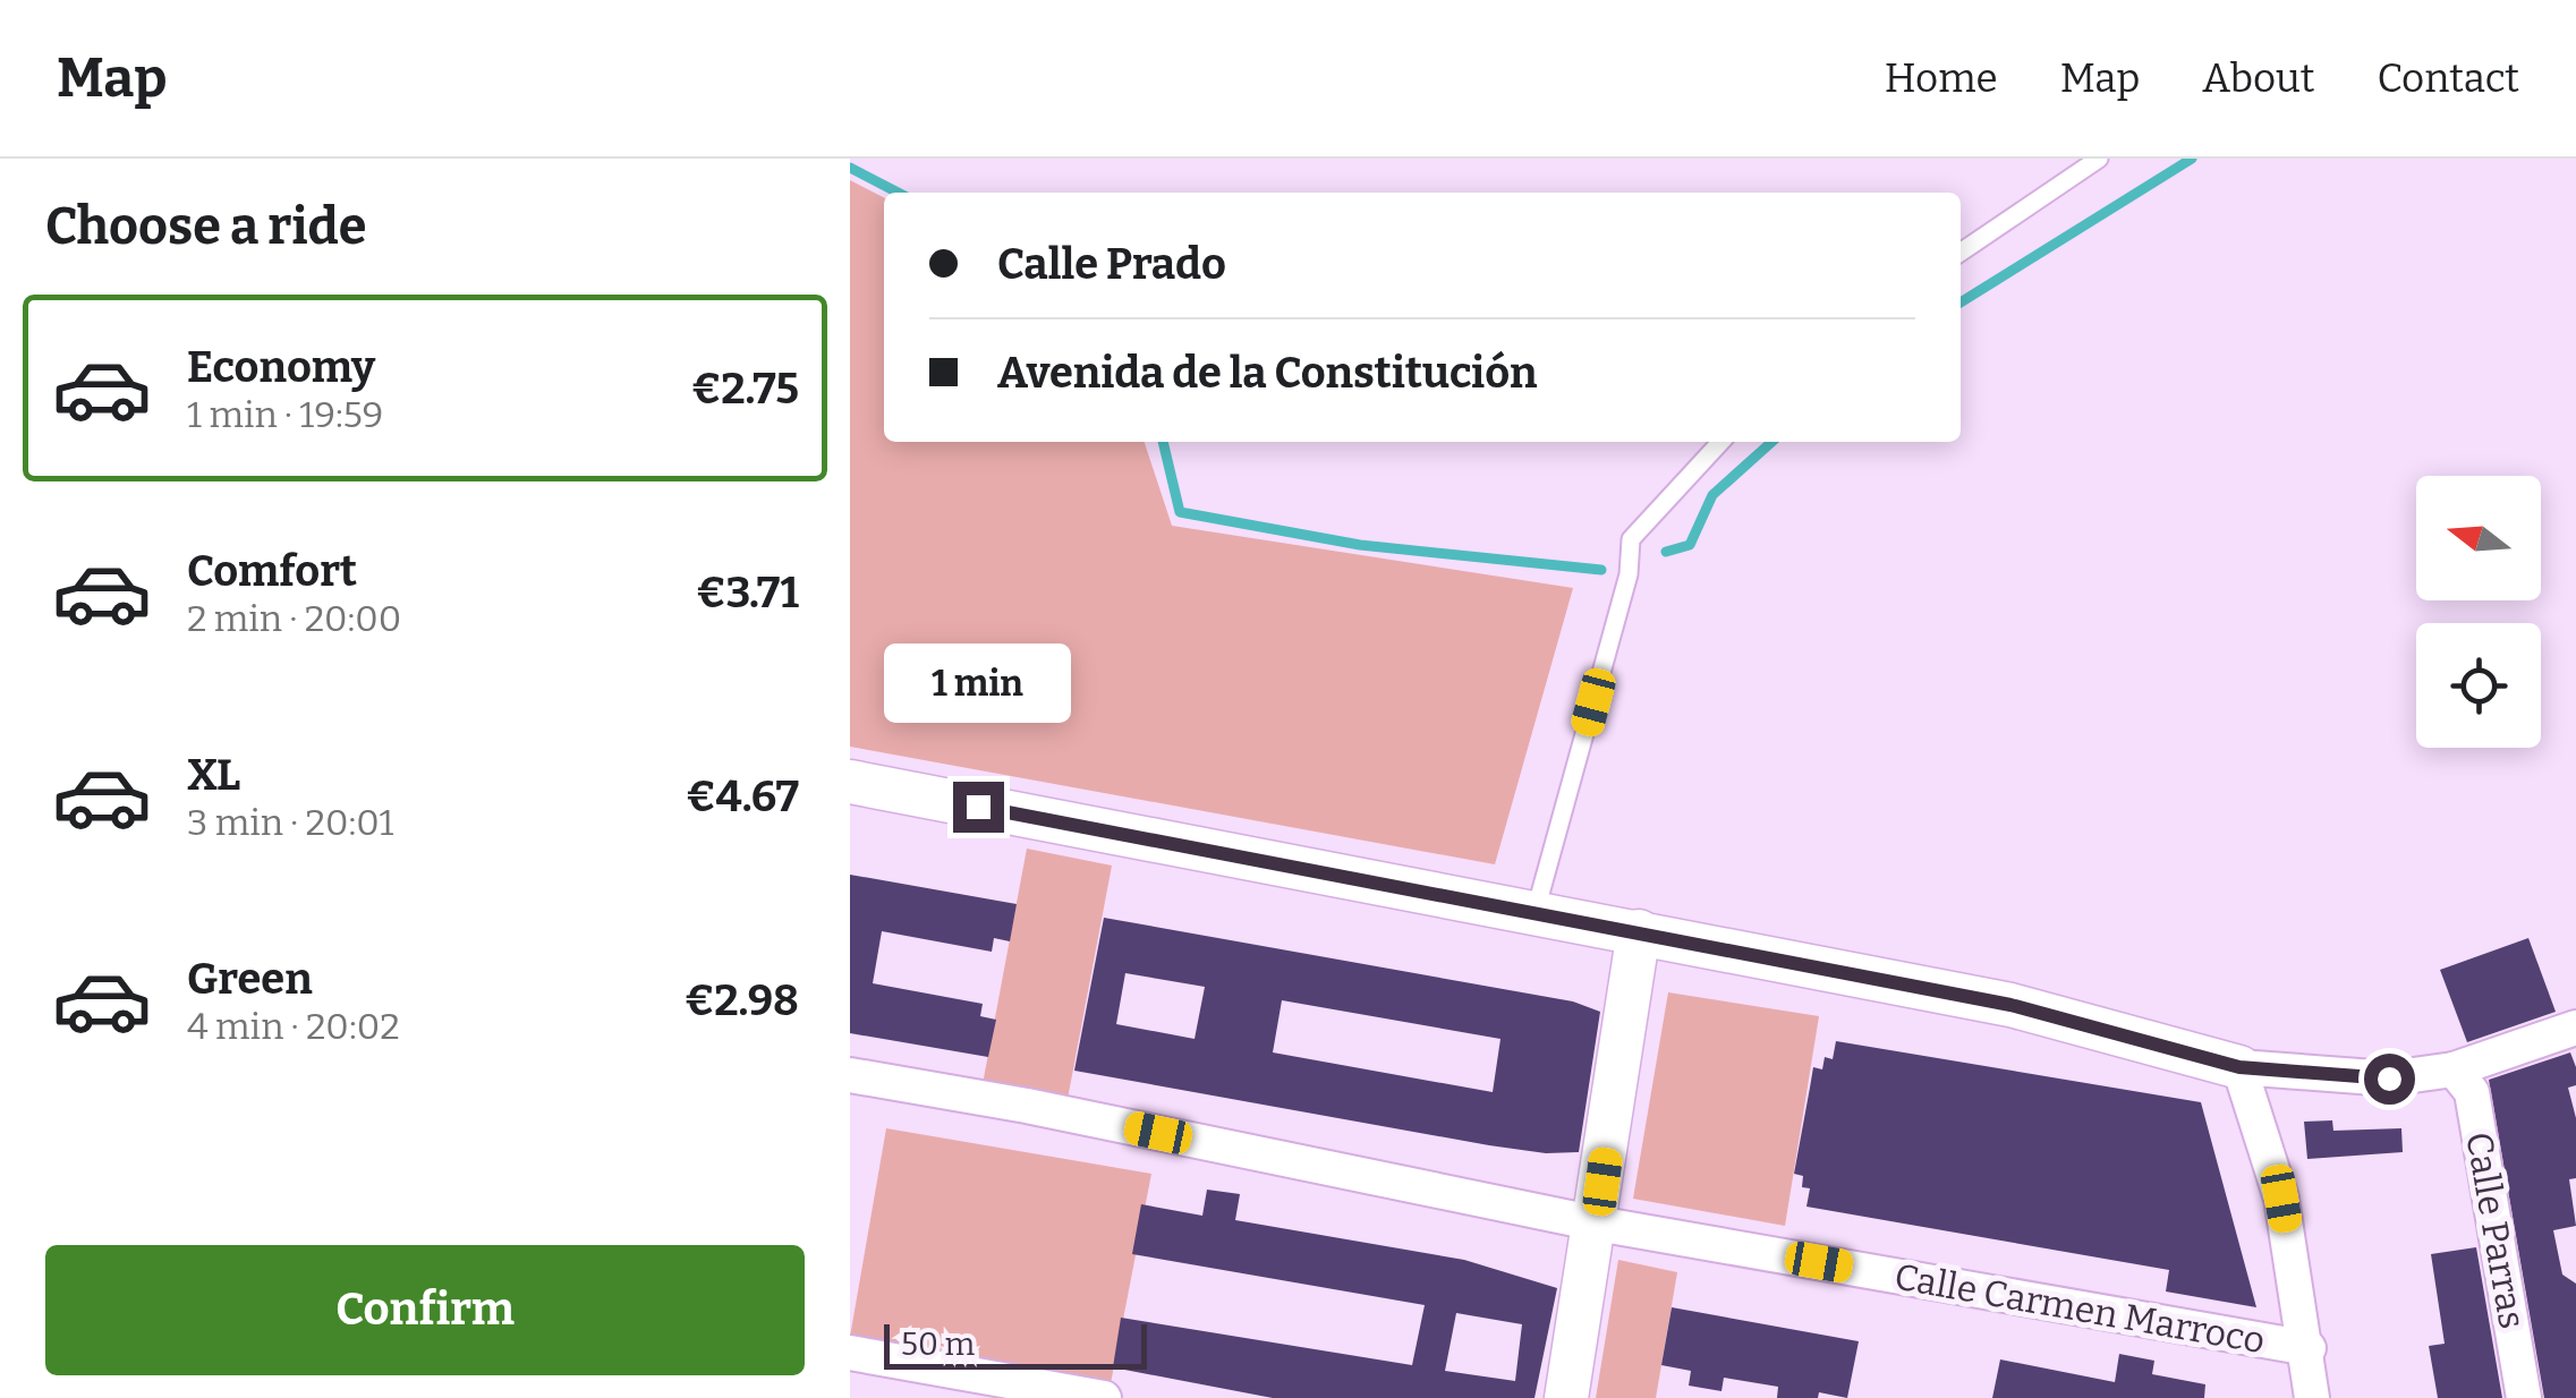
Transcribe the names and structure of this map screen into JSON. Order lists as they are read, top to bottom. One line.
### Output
{"streets":{"street":["Calle Parras","Calle Carmen Marroco"]},"scale_bar":"50 m","north":"left","page":{"header":"Map","nav":["Home","Map","About","Contact"],"heading":"Choose a ride","banner":["Calle Prado","Avenida de la Constitución"],"list":[{"name":"Economy","note":"1 min · 19:59","value":"€2.75"},{"name":"Comfort","note":"2 min · 20:00","value":"€3.71"},{"name":"XL","note":"3 min · 20:01","value":"€4.67"},{"name":"Green","note":"4 min · 20:02","value":"€2.98"}],"bubble":"1 min","buttons":"Confirm","scale":"50 m"}}
